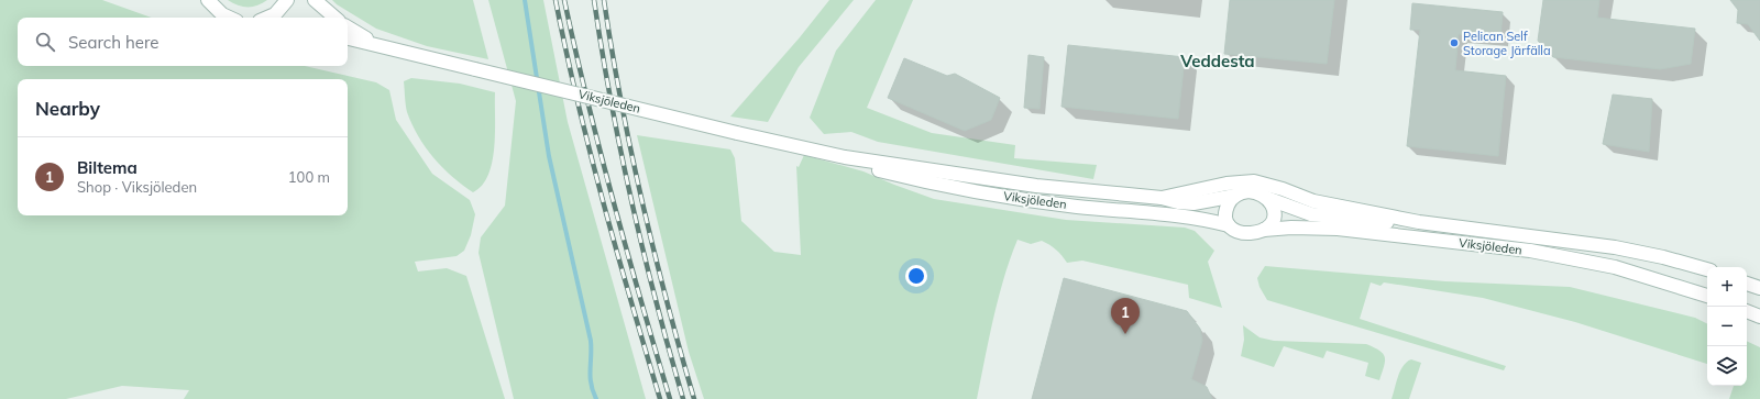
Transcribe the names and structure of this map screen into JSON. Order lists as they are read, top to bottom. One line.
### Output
{"streets":{"main road":["Viksjöleden"]},"districts":["Veddesta"],"places":["Pelican Self Storage Järfälla"],"page":{"search":"Search here","heading":"Nearby","list":[{"mark":"1","name":"Biltema","note":"Shop · Viksjöleden","value":"100 m"}],"map_buttons":["+","−"],"pins":"1"}}
